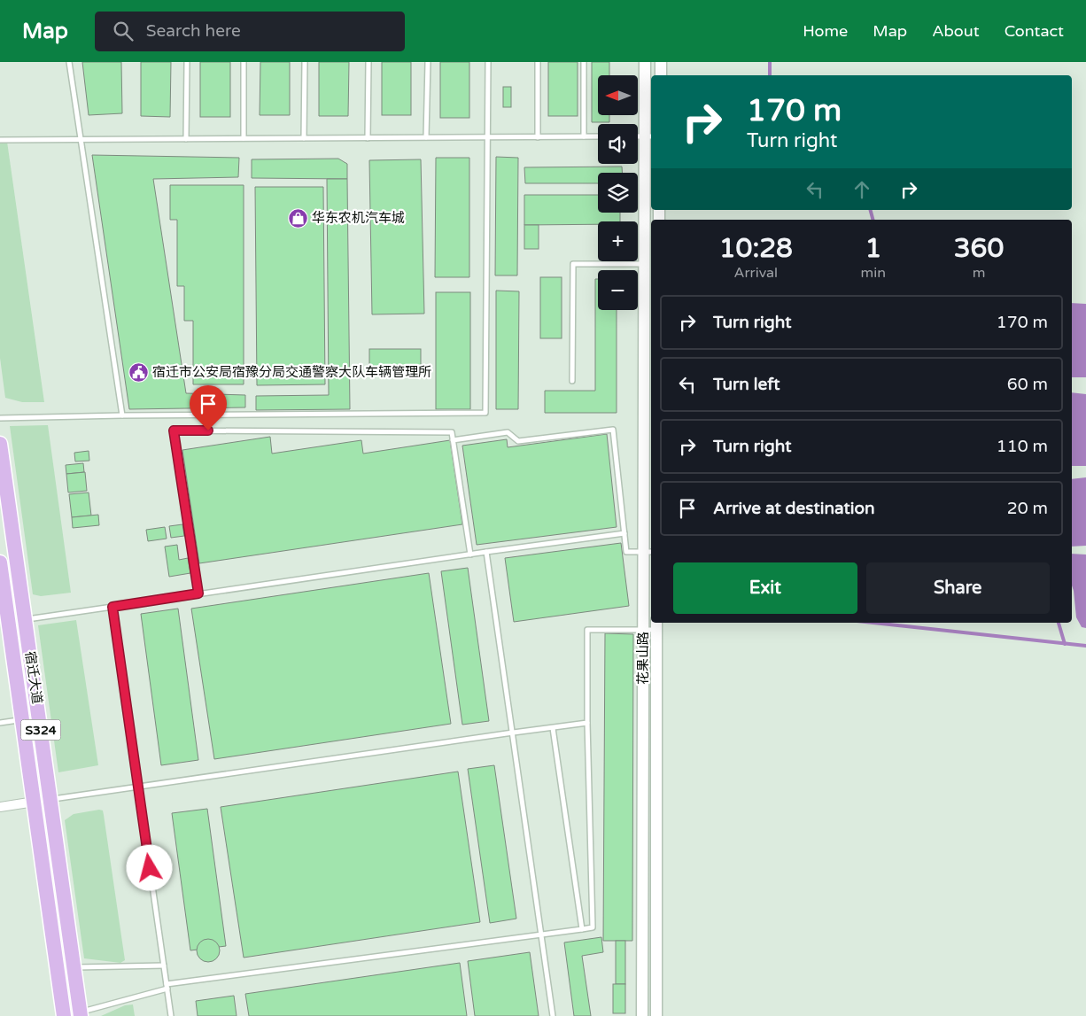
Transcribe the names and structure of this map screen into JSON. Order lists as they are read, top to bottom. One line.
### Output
{"streets":{"main road":["宿迁大道","S324"],"street":["花果山路"]},"places":{"shop":["华东农机汽车城"],"public building":["宿迁市公安局宿豫分局交通警察大队车辆管理所"]},"north":"left","page":{"header":"Map","search":"Search here","nav":["Home","Map","About","Contact"],"map_buttons":["+","−"],"turn":["170 m","Turn right"],"eta":["10:28","Arrival","1","min","360","m"],"list":[{"name":"Turn right","value":"170 m"},{"name":"Turn left","value":"60 m"},{"name":"Turn right","value":"110 m"},{"name":"Arrive at destination","value":"20 m"}],"buttons":["Exit","Share"]}}
